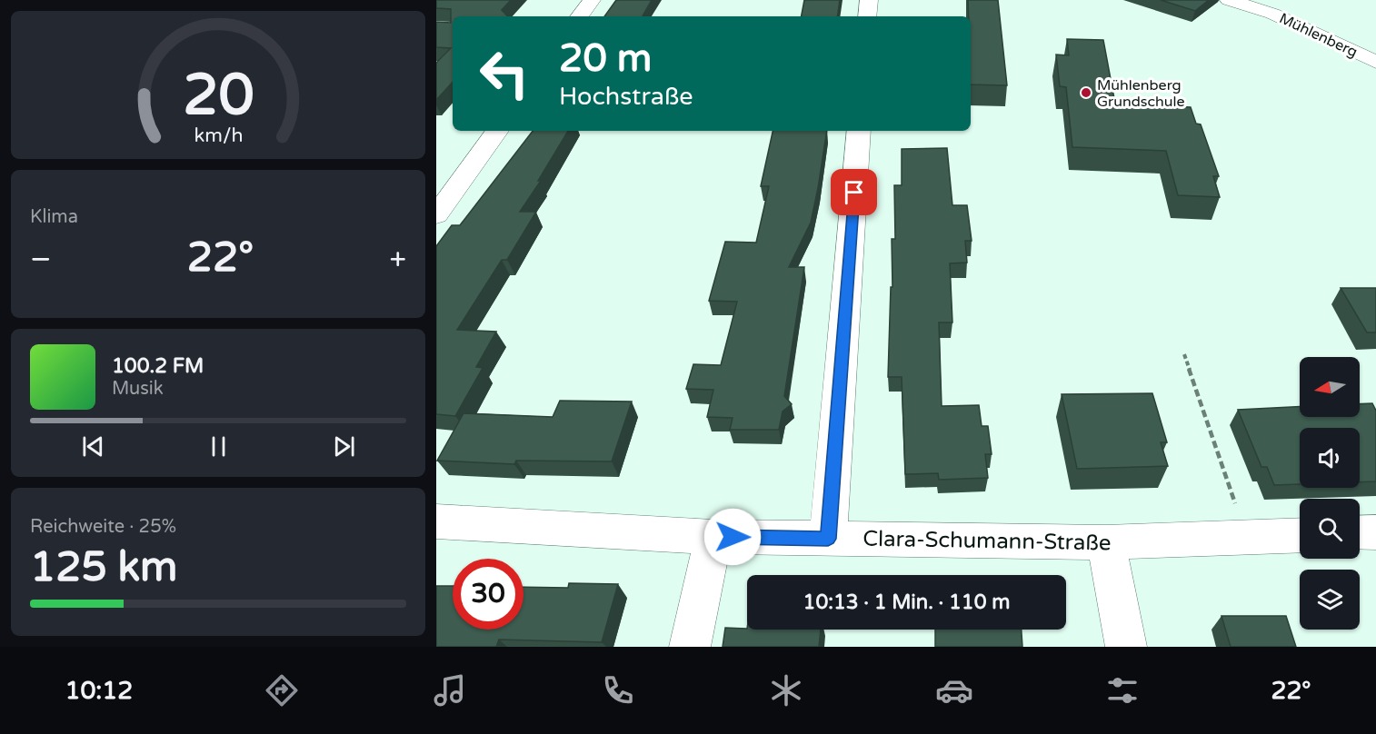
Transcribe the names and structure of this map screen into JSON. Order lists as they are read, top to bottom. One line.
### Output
{"streets":{"street":["Mühlenberg","Clara-Schumann-Straße"]},"places":["Mühlenberg Grundschule"],"north":"left","page":{"turn":["20 m","Hochstraße"],"tile":["Klima",["Reichweite · 25%","125 km"]],"heat":["−","22°","+"],"song":["100.2 FM","Musik"],"limit":"30","trip":"10:13 · 1 Min. · 110 m","tabs":["10:12","22°"],"gauge":["20","km/h"]}}
